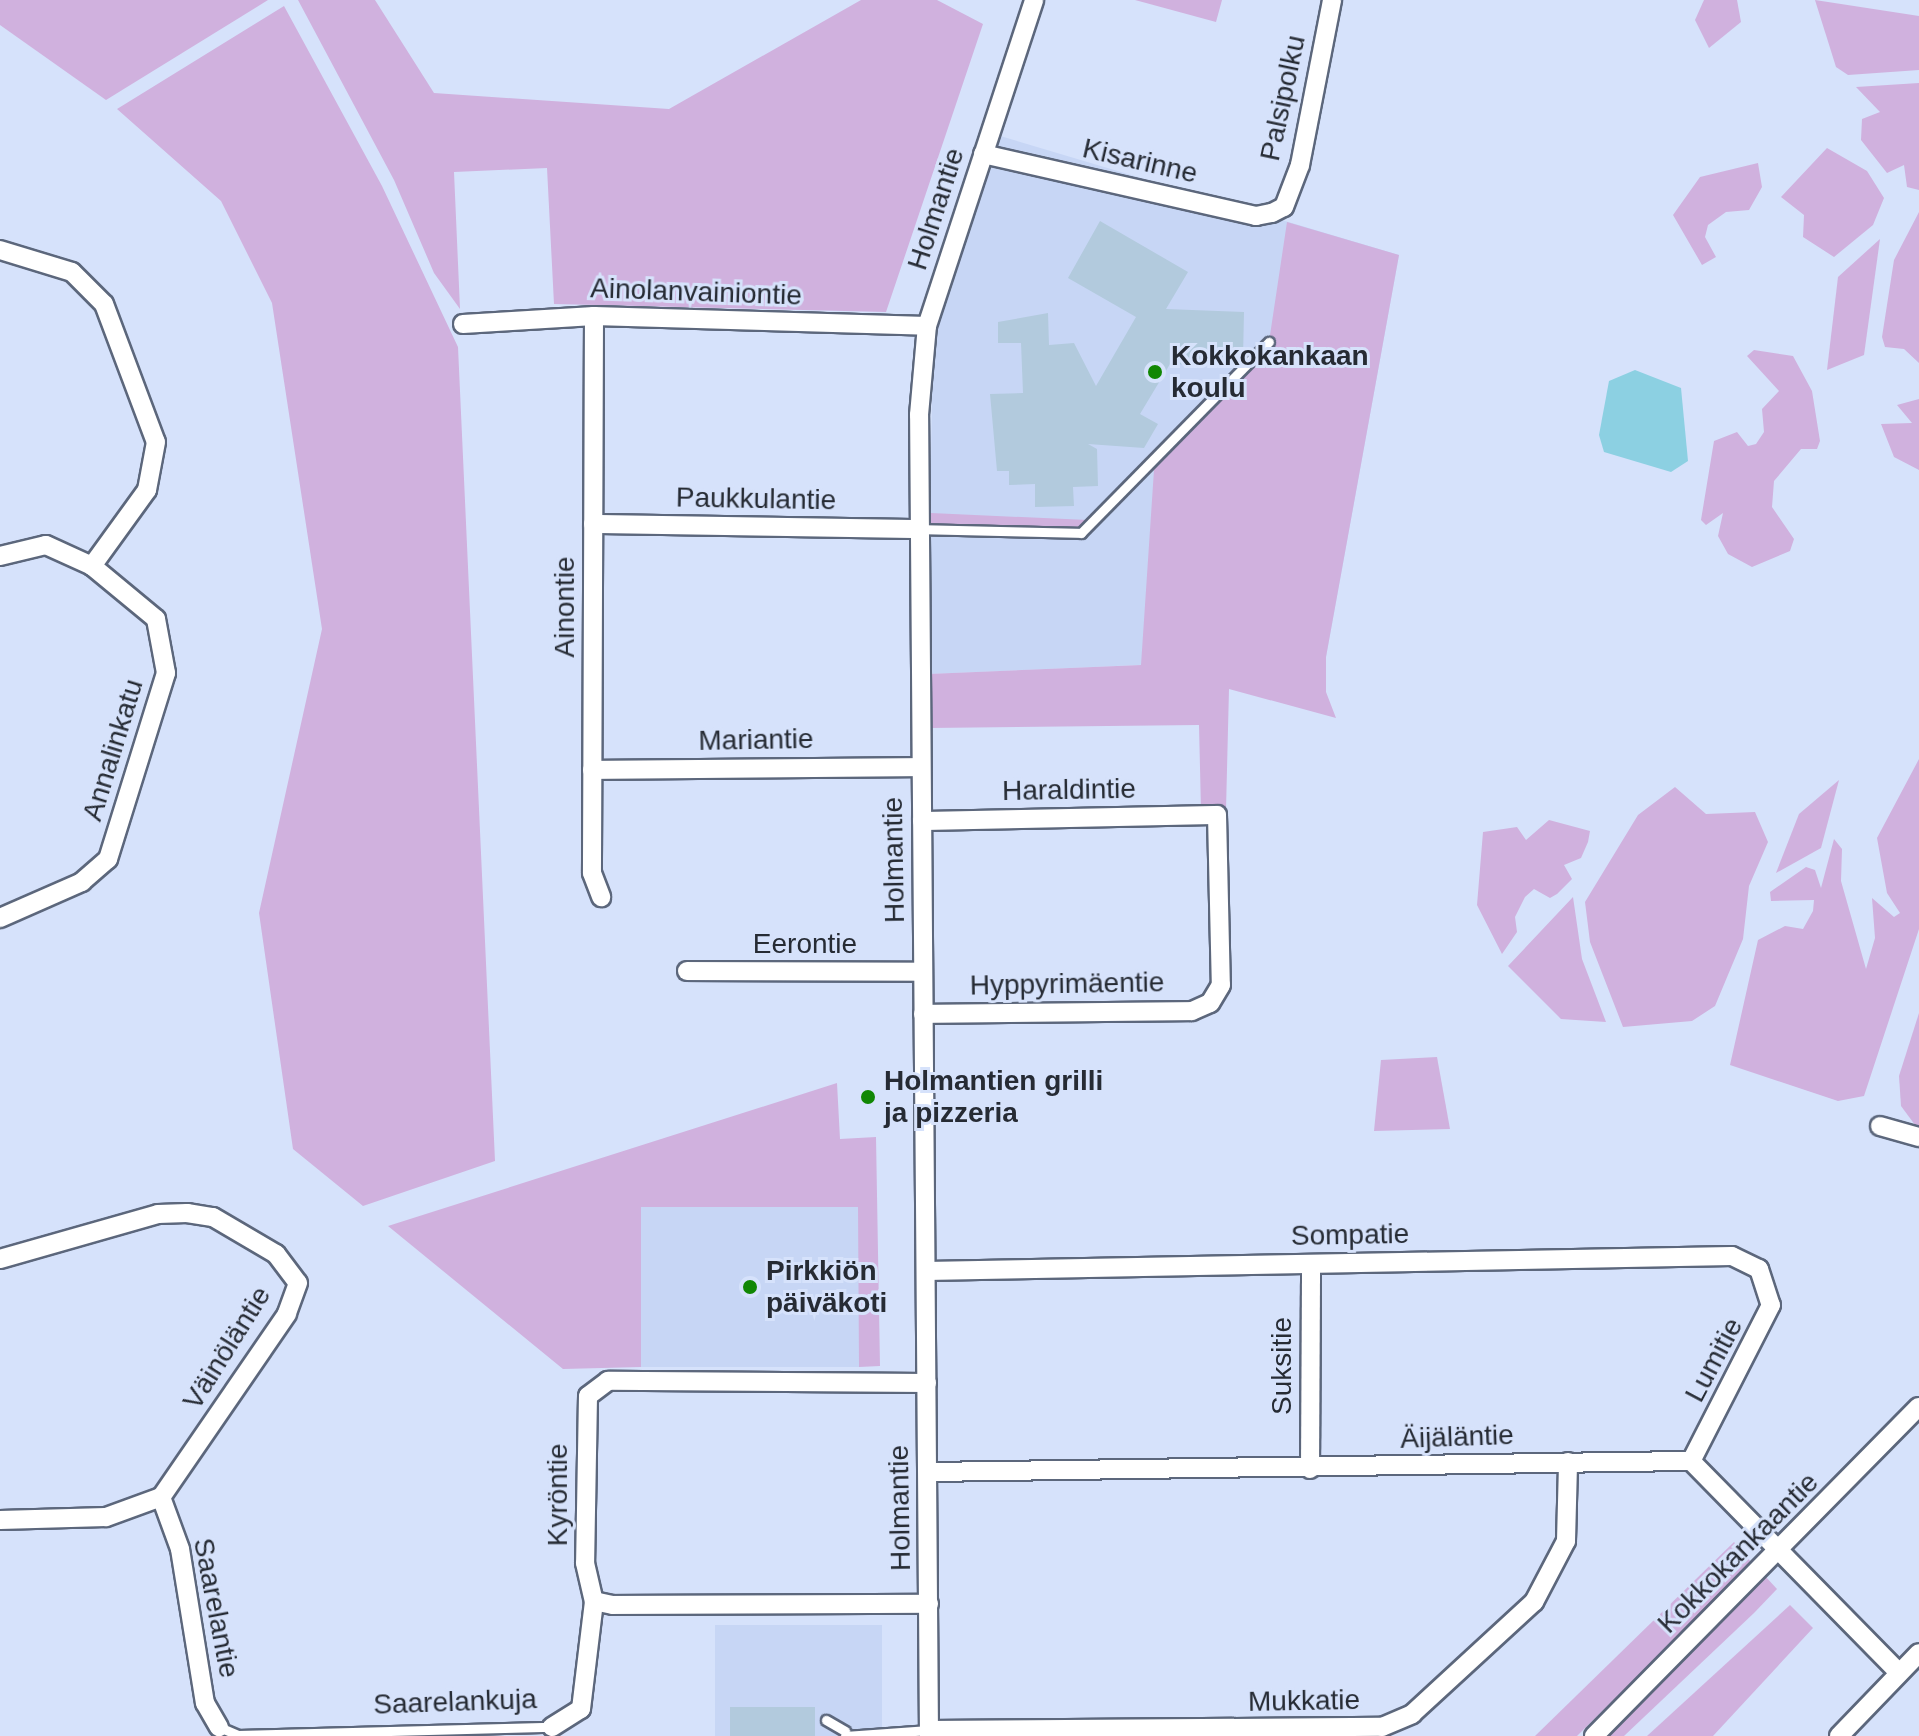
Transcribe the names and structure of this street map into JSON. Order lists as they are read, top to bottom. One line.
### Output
{"streets":{"street":["Palsipolku","Kisarinne","Holmantie","Ainolanvainiontie","Paukkulantie","Ainontie","Mariantie","Annalinkatu","Haraldintie","Eerontie","Hyppyrimäentie","Sompatie","Väinöläntie","Lumitie","Suksitie","Äijäläntie","Kyröntie","Kokkokankaantie","Saarelantie","Mukkatie","Saarelankuja"]},"crossings":[["Palsipolku","Kisarinne"],["Kisarinne","Holmantie"],["Holmantie","Ainolanvainiontie"],["Holmantie","Paukkulantie"],["Holmantie","Mariantie"],["Holmantie","Haraldintie"],["Holmantie","Eerontie"],["Holmantie","Hyppyrimäentie"],["Holmantie","Sompatie"],["Holmantie","Äijäläntie"],["Holmantie","Kyröntie"],["Holmantie","Mukkatie"],["Ainolanvainiontie","Ainontie"],["Paukkulantie","Ainontie"],["Ainontie","Mariantie"],["Haraldintie","Hyppyrimäentie"],["Sompatie","Lumitie"],["Sompatie","Suksitie"],["Väinöläntie","Saarelantie"],["Lumitie","Äijäläntie"],["Suksitie","Äijäläntie"],["Äijäläntie","Mukkatie"],["Kyröntie","Saarelankuja"],["Saarelantie","Saarelankuja"]],"places":["Kokkokankaan koulu","Holmantien grilli ja pizzeria","Pirkkiön päiväkoti"]}
